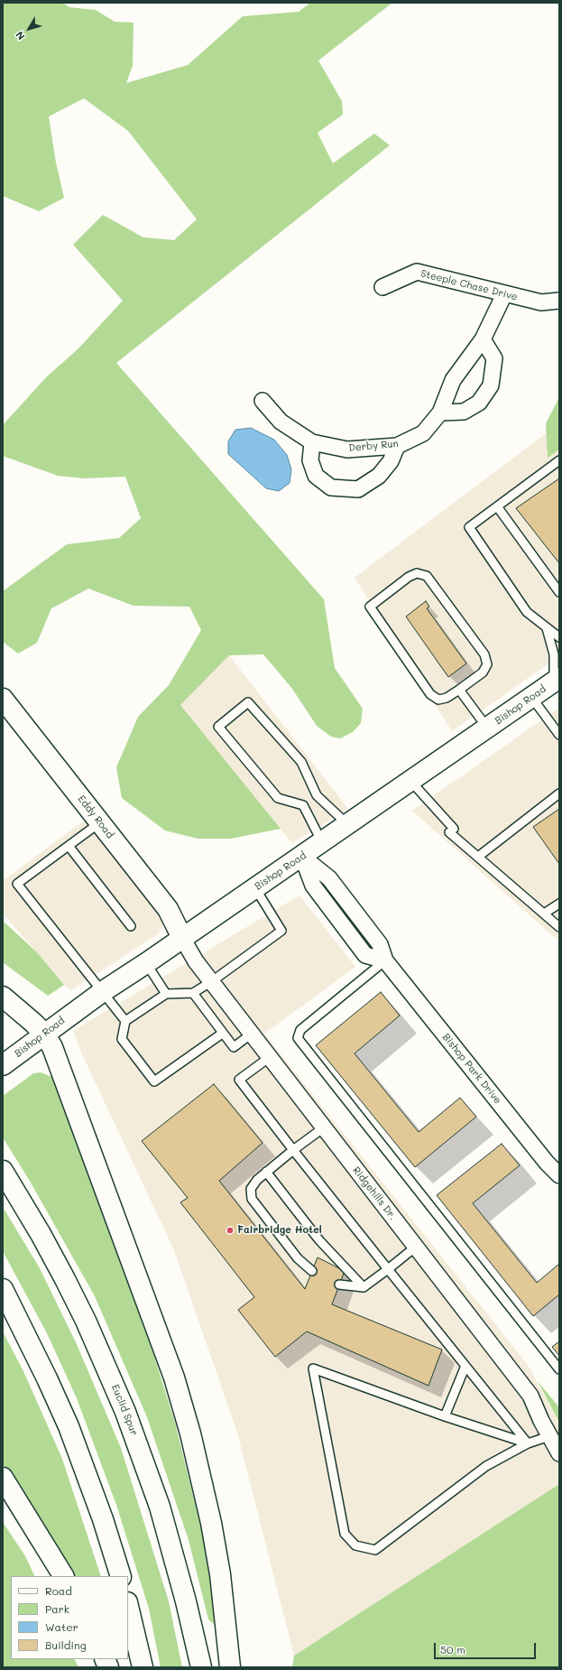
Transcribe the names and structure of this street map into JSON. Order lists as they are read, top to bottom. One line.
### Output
{"streets":{"main road":["Bishop Road","Eddy Road","Euclid Spur"],"street":["Steeple Chase Drive","Derby Run","Bishop Park Drive","Ridgehills Dr."]},"crossings":[["Steeple Chase Drive","Derby Run"],["Bishop Road","Eddy Road"],["Bishop Road","Ridgehills Dr."],["Eddy Road","Ridgehills Dr."]],"places":["Fairbridge Hotel"],"legend":["Road","Park","Water","Building"],"scale_bar":"50 m","north":"bottom left"}
